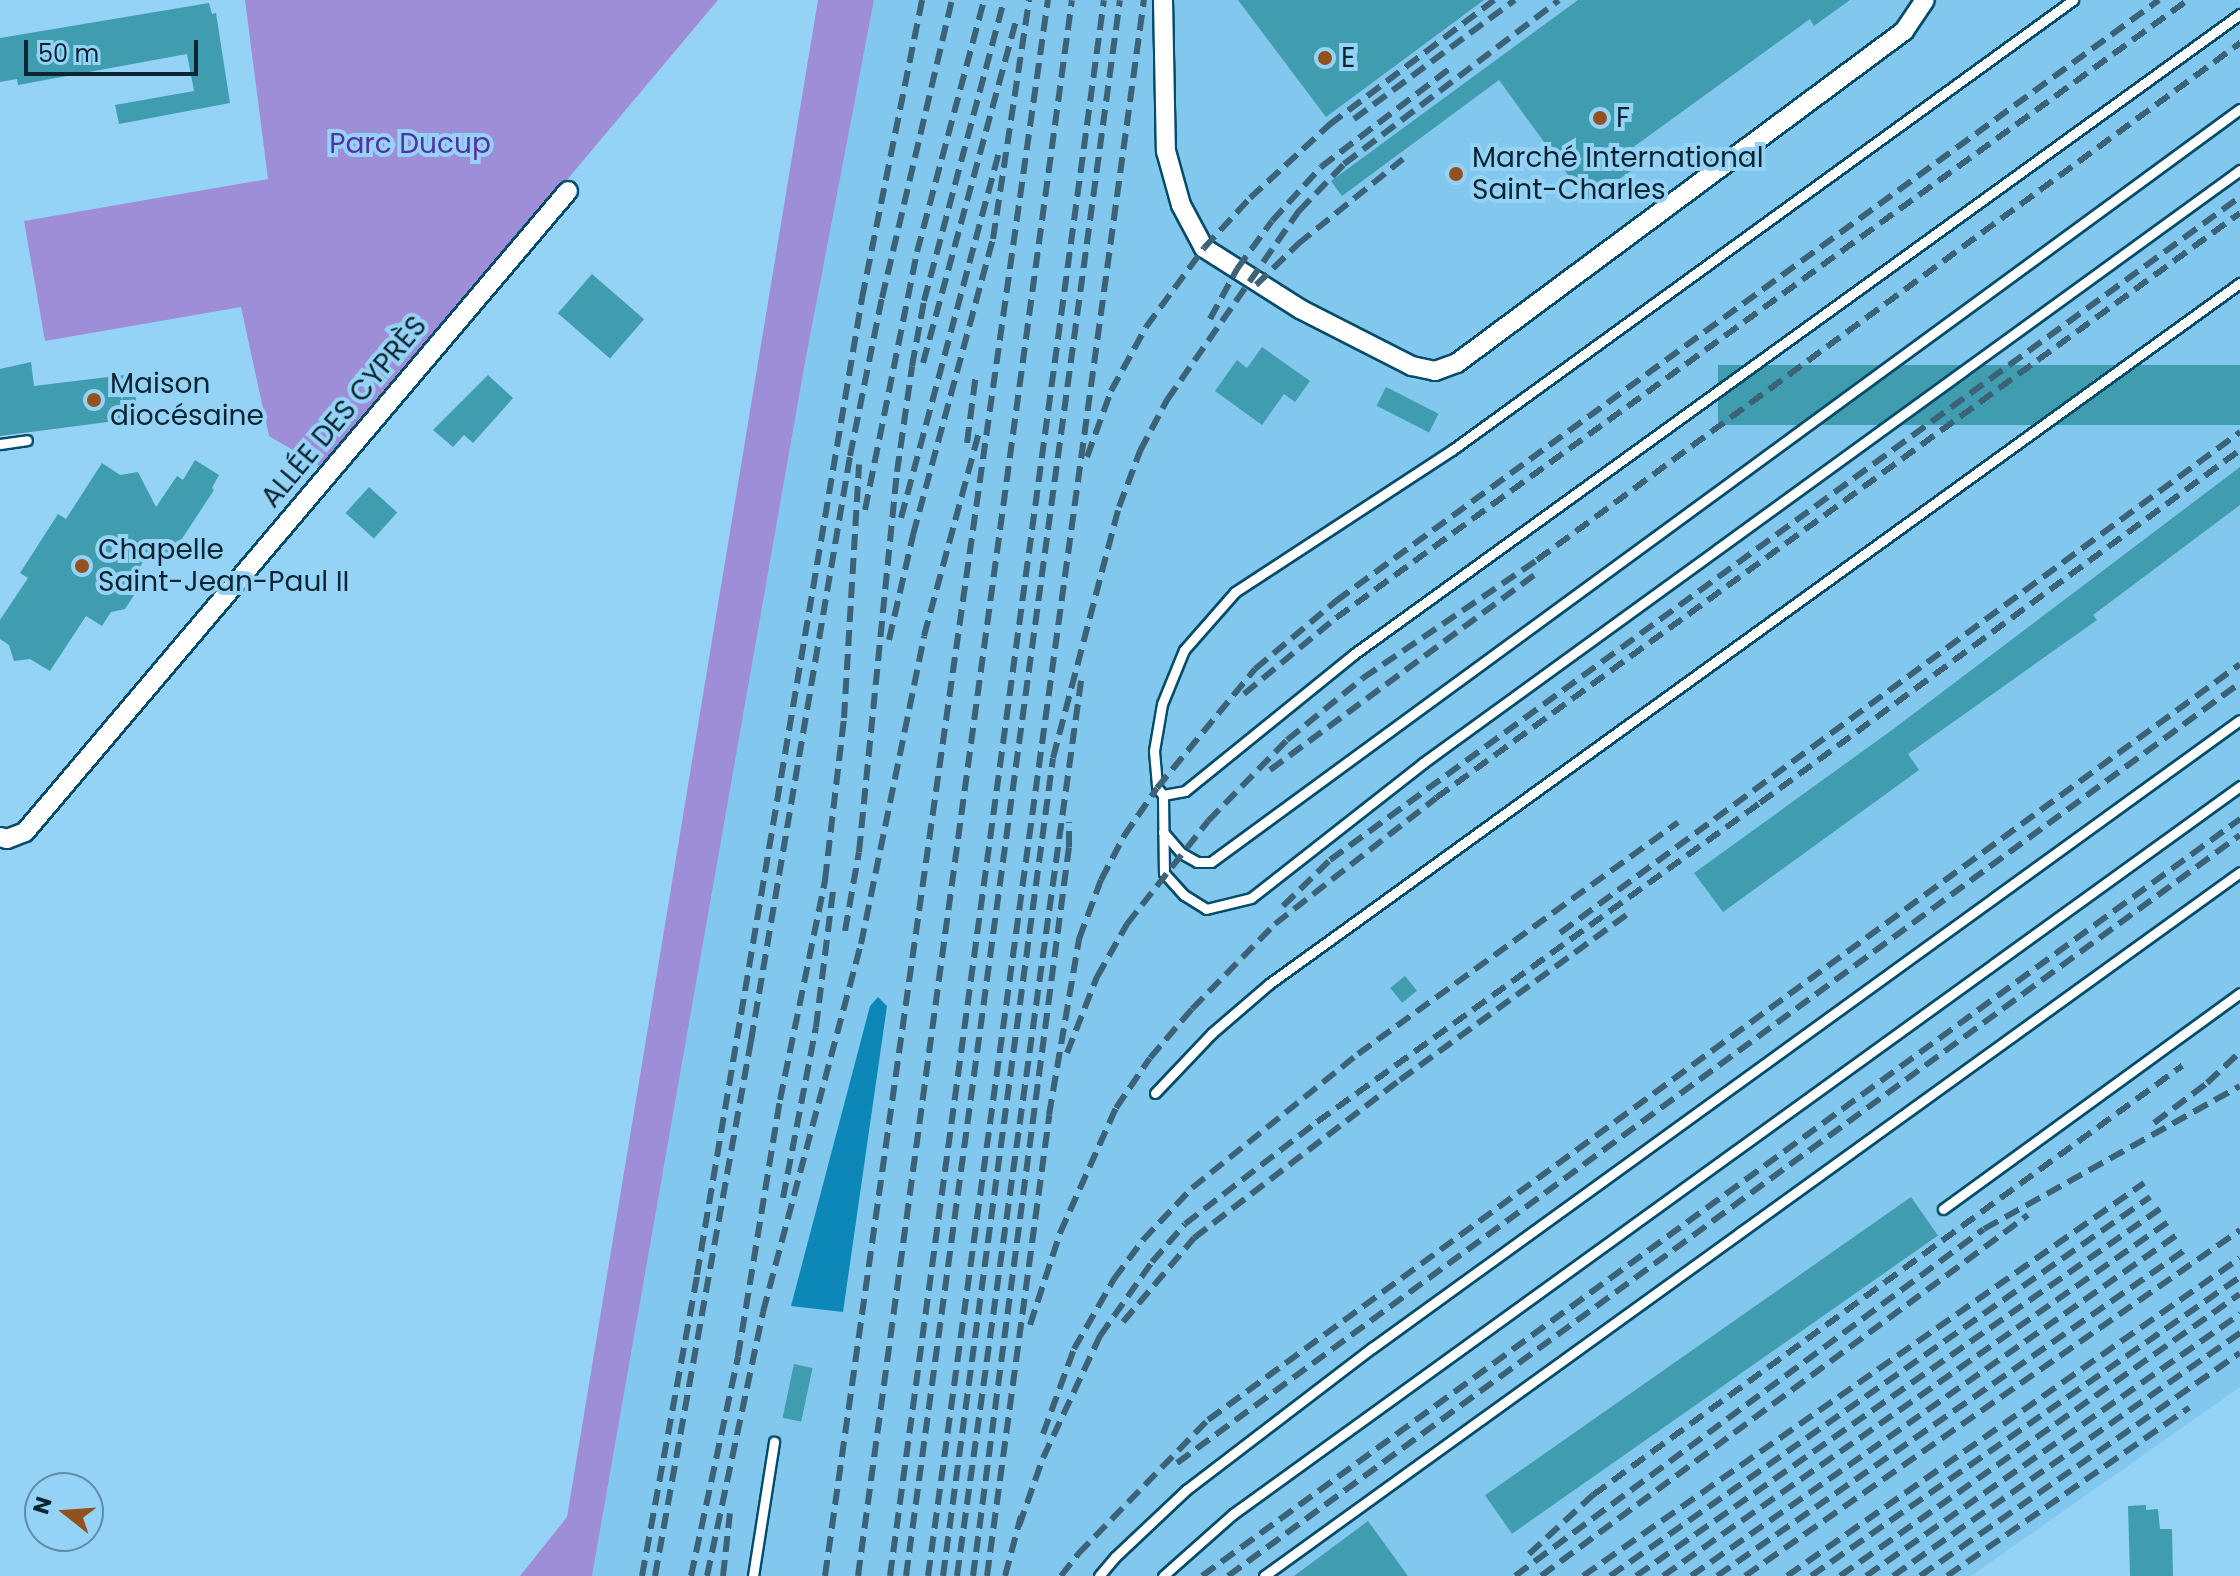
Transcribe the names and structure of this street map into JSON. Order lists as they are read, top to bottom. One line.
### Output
{"streets":{"street":["ALLÉE DES CYPRÈS"]},"parks":["Parc Ducup"],"places":["E","F","Marché International Saint-Charles","Maison diocésaine","Chapelle Saint-Jean-Paul II"],"scale_bar":"50 m","north":"left"}
